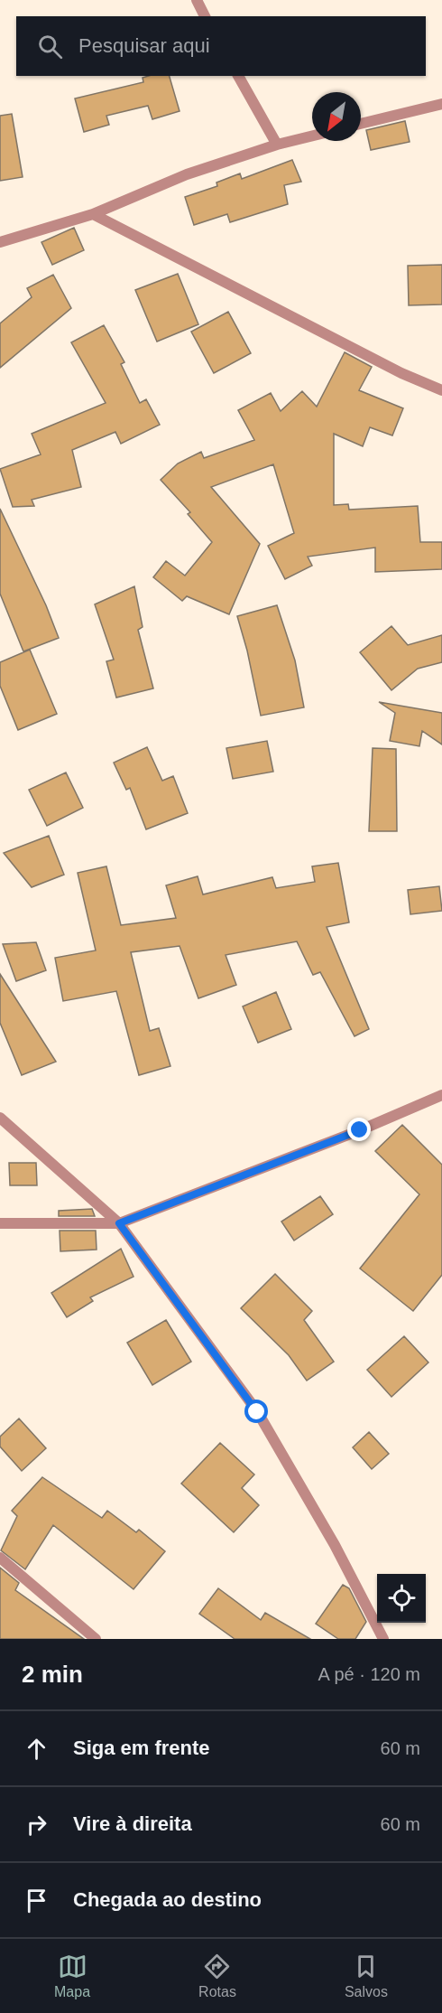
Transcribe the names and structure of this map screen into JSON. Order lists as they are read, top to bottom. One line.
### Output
{"north":"bottom left","page":{"search":"Pesquisar aqui","heading":["2 min","A pé · 120 m"],"list":[["Siga em frente","60 m"],["Vire à direita","60 m"],"Chegada ao destino"],"nav":["Mapa","Rotas","Salvos"]}}
